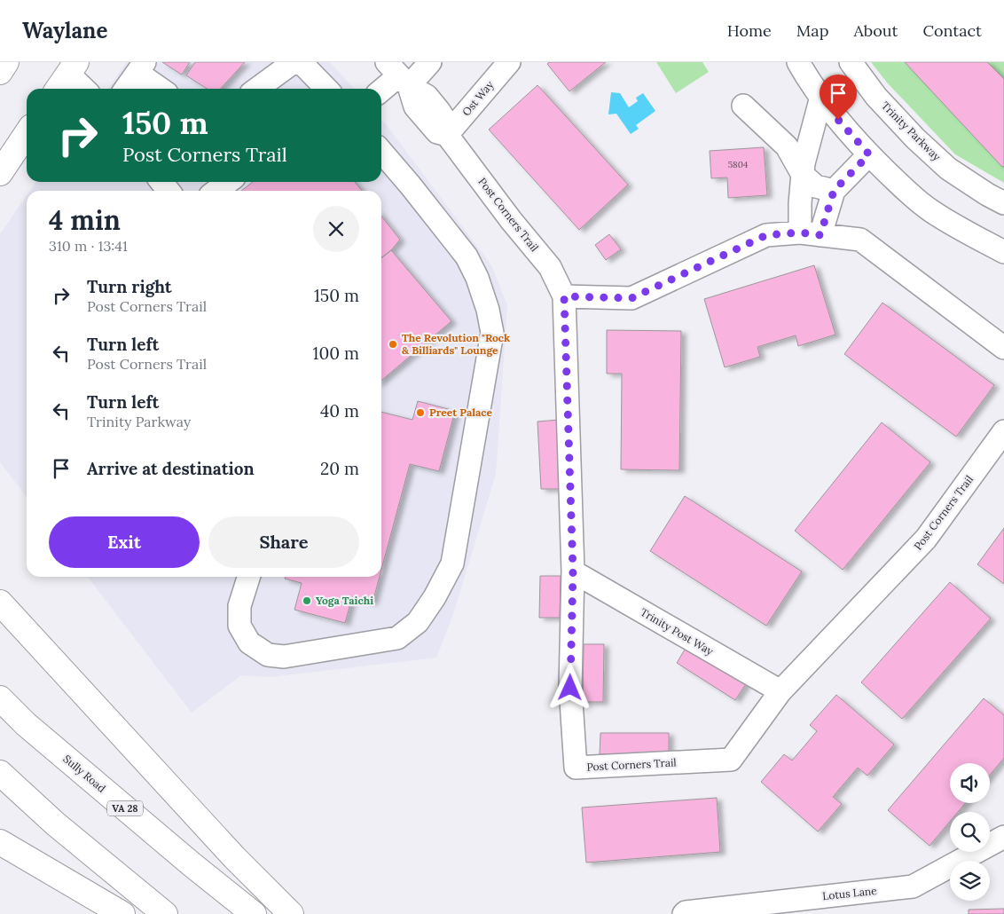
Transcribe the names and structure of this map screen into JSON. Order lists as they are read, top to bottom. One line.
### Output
{"streets":{"main road":["Sully Road","VA 28"],"street":["Ost Way","Trinity Parkway","Post Corners Trail","Trinity Post Way","Lotus Lane"]},"crossings":[["Ost Way","Post Corners Trail"],["Post Corners Trail","Trinity Post Way"]],"places":["The Revolution \"Rock & Billiards\" Lounge","Preet Palace","Yoga Taichi"],"house_numbers":["5804"],"page":{"header":"Waylane","nav":["Home","Map","About","Contact"],"turn":["150 m","Post Corners Trail"],"heading":["4 min","310 m · 13:41"],"list":[{"name":"Turn right","note":"Post Corners Trail","value":"150 m"},{"name":"Turn left","note":"Post Corners Trail","value":"100 m"},{"name":"Turn left","note":"Trinity Parkway","value":"40 m"},{"name":"Arrive at destination","value":"20 m"}],"buttons":["Exit","Share"]}}
